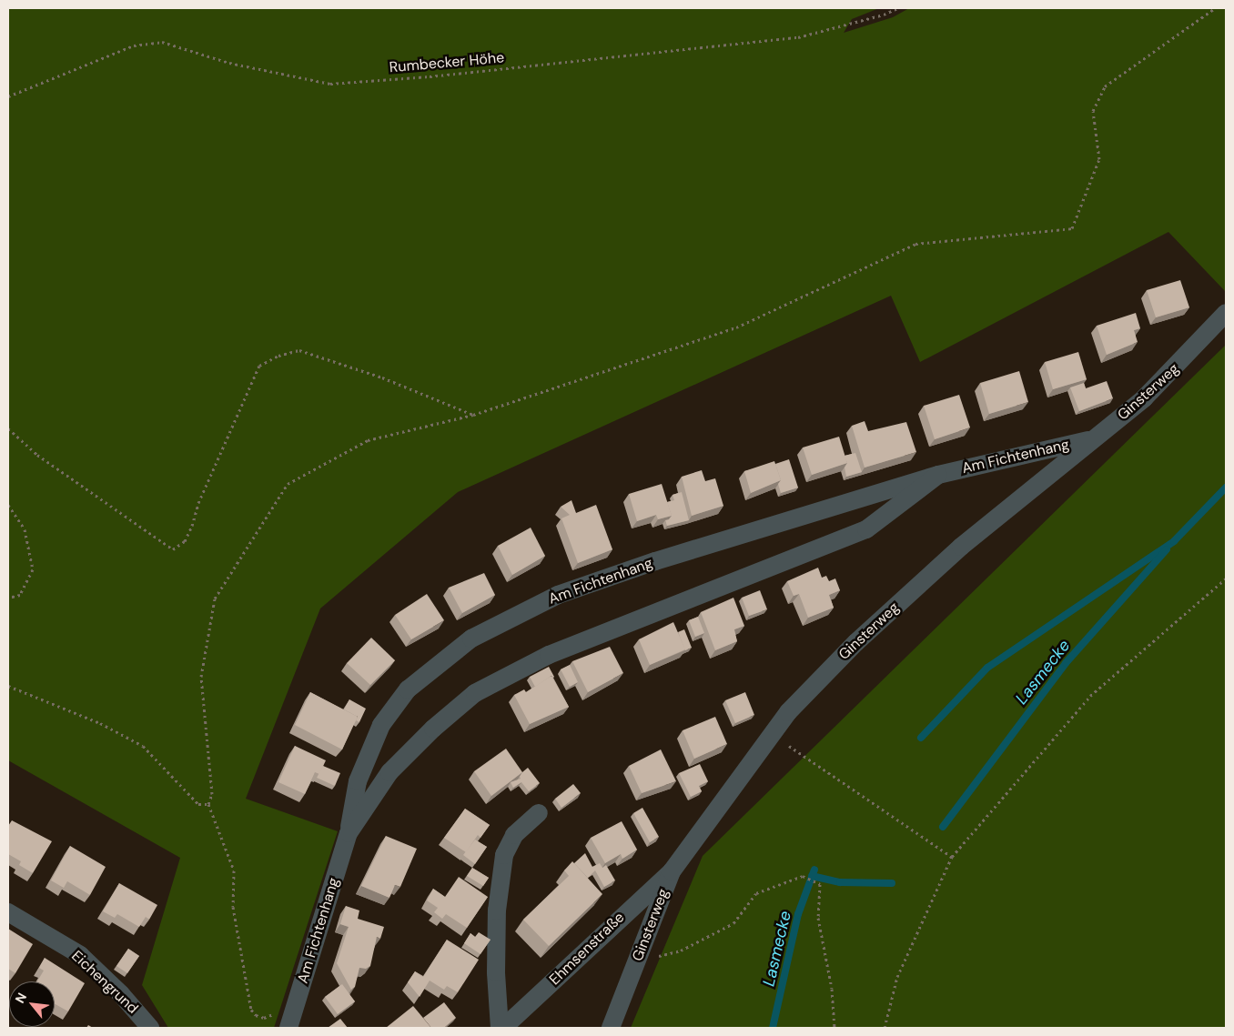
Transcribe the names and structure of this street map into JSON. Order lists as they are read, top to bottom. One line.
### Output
{"streets":{"street":["Ginsterweg","Am Fichtenhang","Ehmsenstraße","Eichengrund"],"path":["Rumbecker Höhe"]},"crossings":[["Ginsterweg","Am Fichtenhang"],["Ginsterweg","Ehmsenstraße"]],"water":["Lasmecke"],"north":"top left"}
